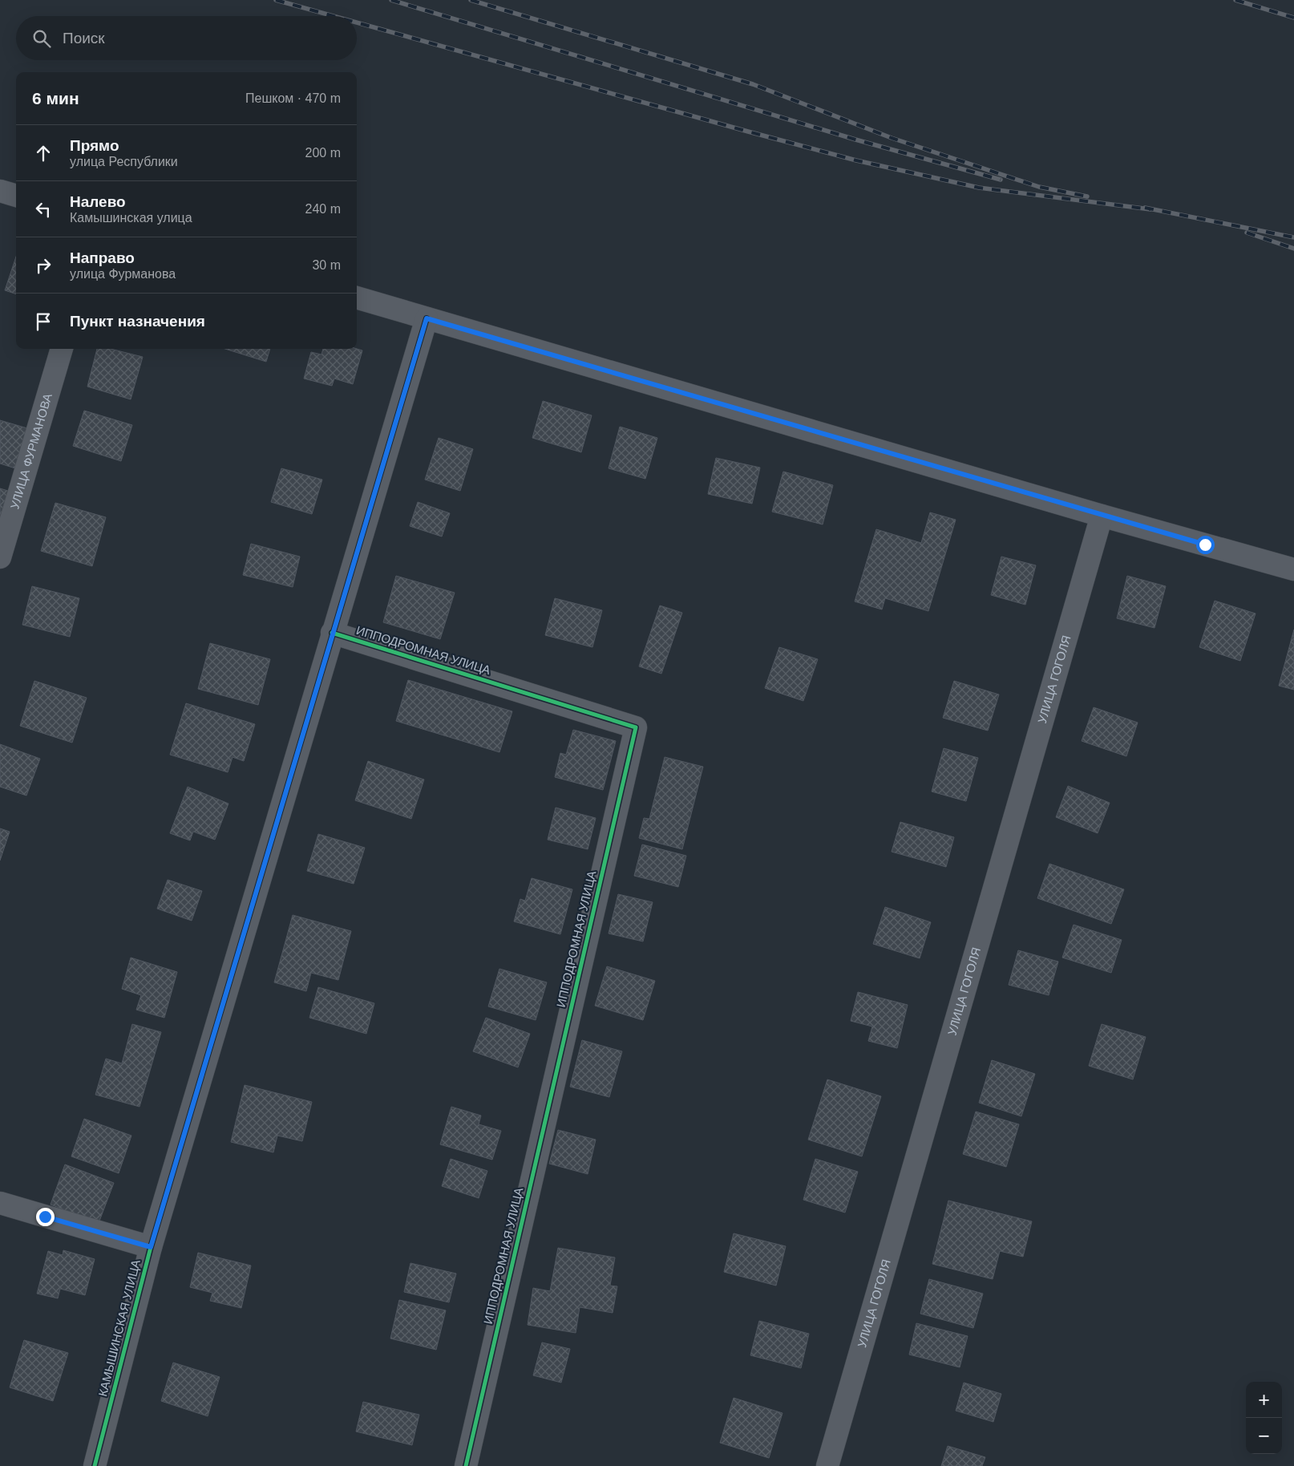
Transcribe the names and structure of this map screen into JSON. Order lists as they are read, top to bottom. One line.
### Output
{"streets":{"street":["УЛИЦА ФУРМАНОВА","ИППОДРОМНАЯ УЛИЦА","УЛИЦА ГОГОЛЯ","КАМЫШИНСКАЯ УЛИЦА"]},"crossings":[["ИППОДРОМНАЯ УЛИЦА","КАМЫШИНСКАЯ УЛИЦА"]],"page":{"search":"Поиск","heading":["6 мин","Пешком · 470 m"],"list":[["Прямо","улица Республики","200 m"],["Налево","Камышинская улица","240 m"],["Направо","улица Фурманова","30 m"],"Пункт назначения"],"map_buttons":["+","−"]}}
